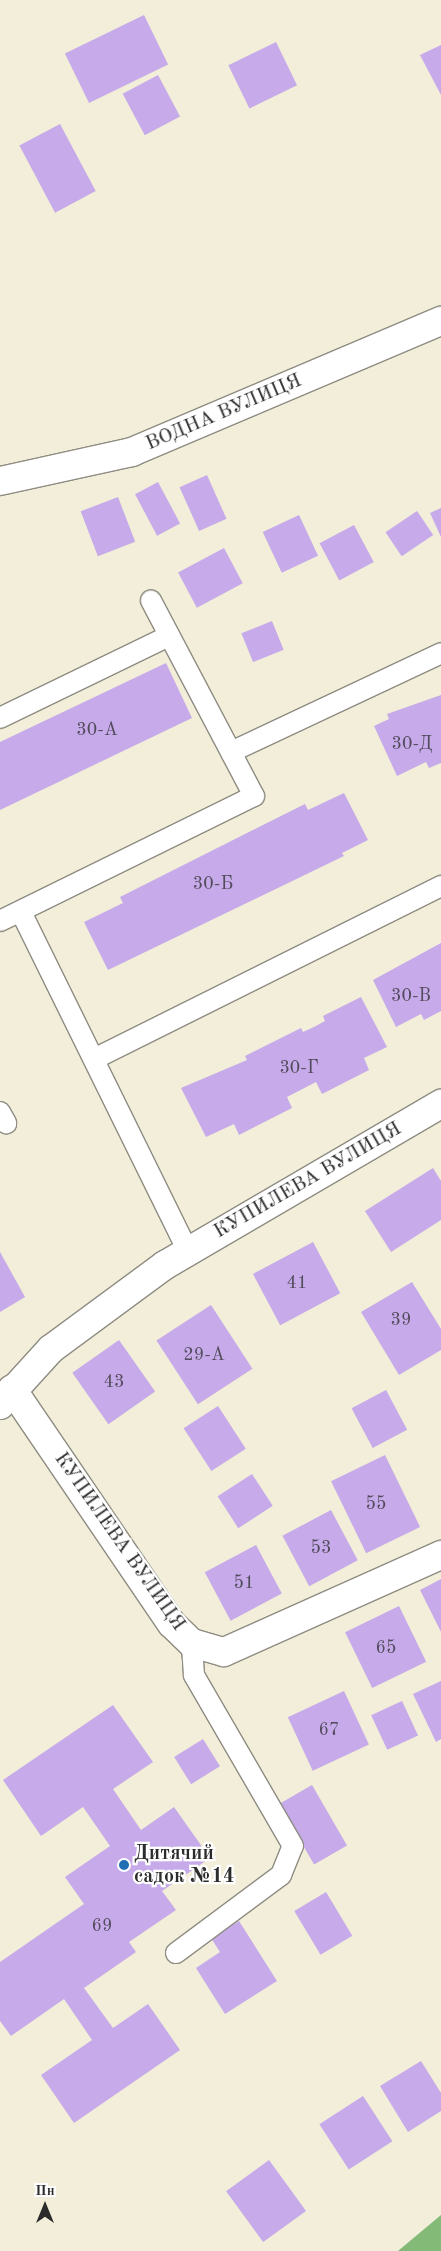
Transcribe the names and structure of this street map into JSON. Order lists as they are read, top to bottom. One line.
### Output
{"streets":{"street":["ВОДНА ВУЛИЦЯ","КУПИЛЕВА ВУЛИЦЯ"]},"places":["Дитячий садок №14"],"house_numbers":["30-А","30-Д","30-Б","30-В","30-Г","41","39","29-А","43","55","53","51","65","67","69"],"north":"top"}
